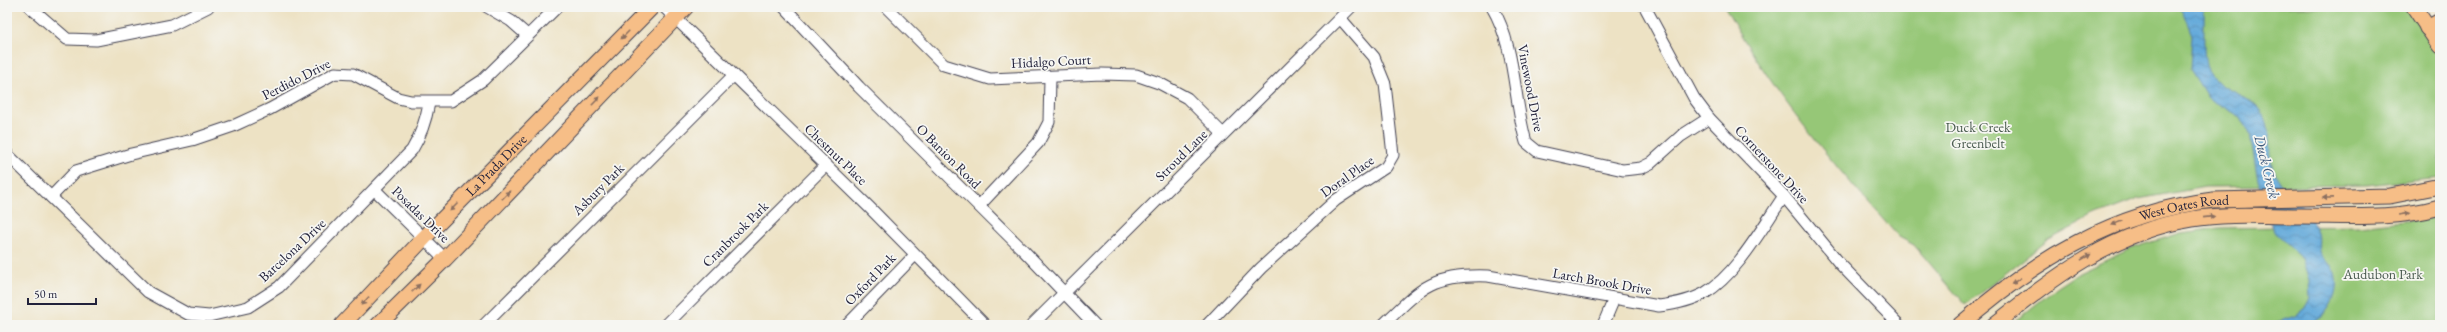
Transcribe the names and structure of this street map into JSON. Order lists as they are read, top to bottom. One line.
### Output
{"streets":{"main road":["La Prada Drive","West Oates Road"],"street":["Hidalgo Court","Perdido Drive","Vinewood Drive","Chestnut Place","Stroud Lane","O Banion Road","Cornerstone Drive","Doral Place","Asbury Park","Posadas Drive","Cranbrook Park","Barcelona Drive","Oxford Park","Larch Brook Drive"]},"crossings":[["Hidalgo Court","Stroud Lane"],["Perdido Drive","Barcelona Drive"],["Vinewood Drive","Cornerstone Drive"],["Chestnut Place","La Prada Drive"],["Chestnut Place","Asbury Park"],["Chestnut Place","Cranbrook Park"],["Chestnut Place","Oxford Park"],["Stroud Lane","O Banion Road"],["Stroud Lane","Doral Place"],["Cornerstone Drive","Larch Brook Drive"],["La Prada Drive","Posadas Drive"],["Posadas Drive","Barcelona Drive"]],"water":["Duck Creek"],"parks":["Duck Creek Greenbelt","Audubon Park"],"scale_bar":"50 m"}
